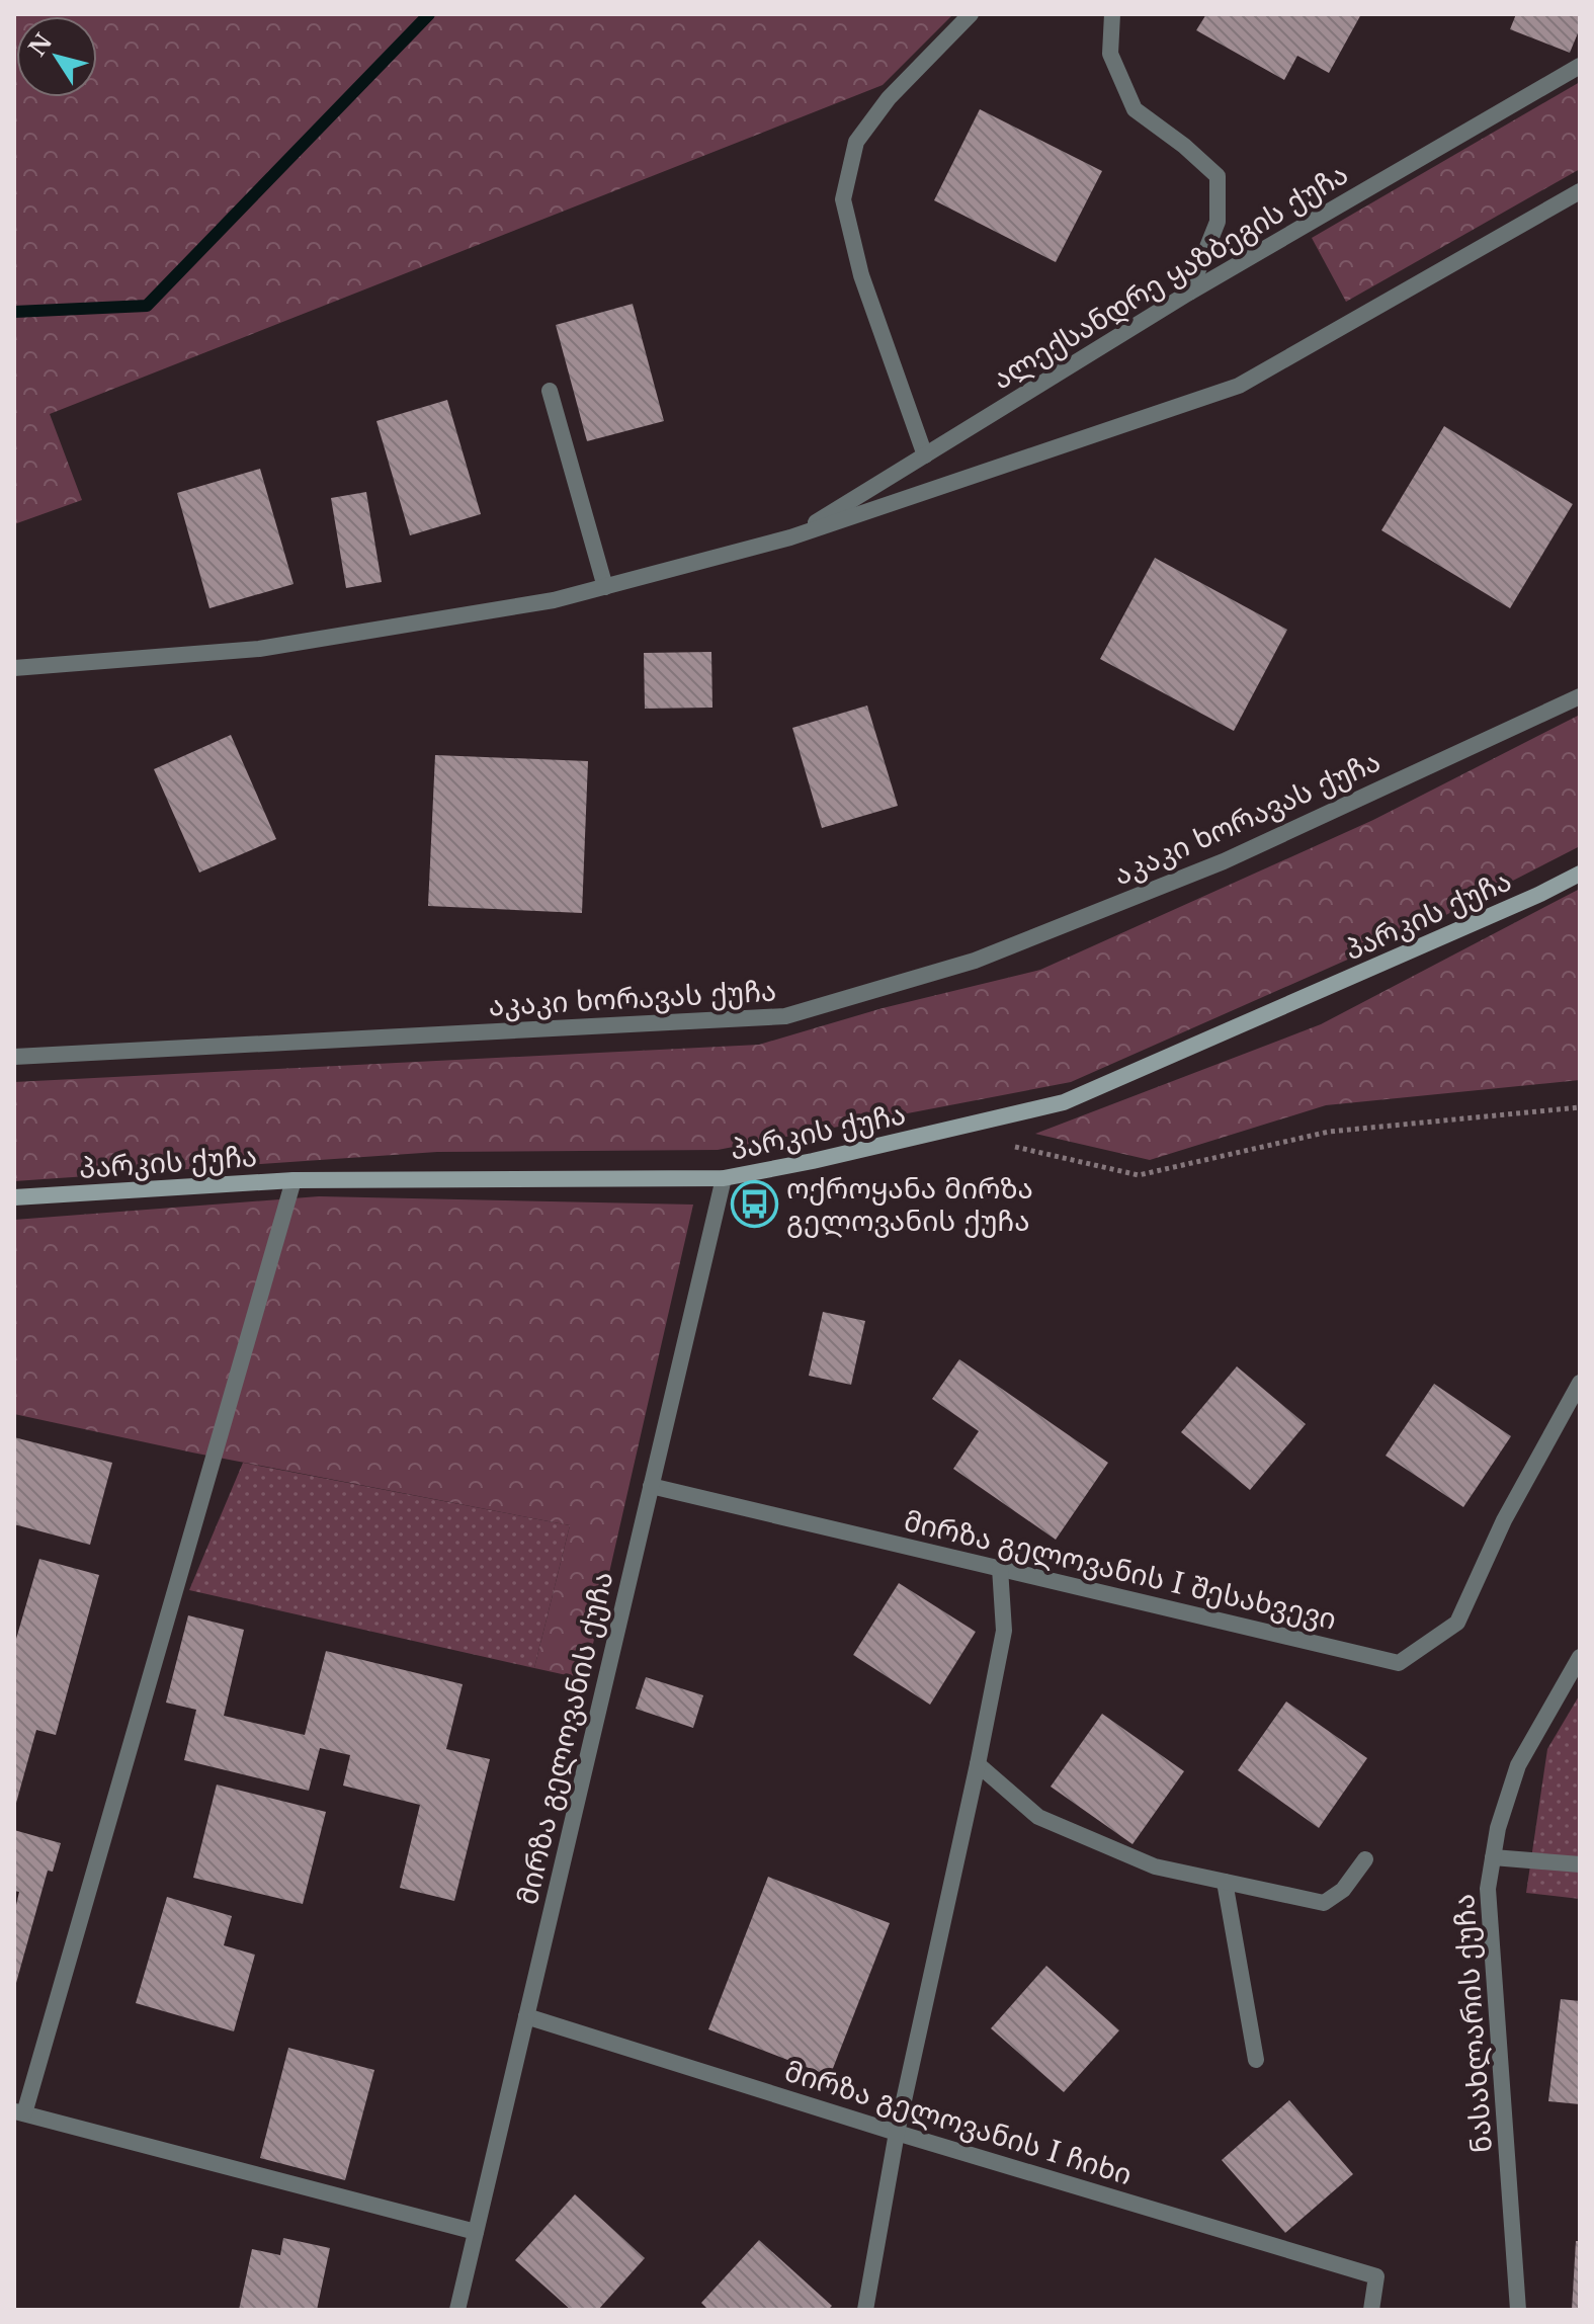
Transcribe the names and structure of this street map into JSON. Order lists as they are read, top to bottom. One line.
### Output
{"streets":{"street":["ალექსანდრე ყაზბეგის ქუჩა","აკაკი ხორავას ქუჩა","პარკის ქუჩა","მირზა გელოვანის I შესახვევი","მირზა გელოვანის ქუჩა","ნასახლარის ქუჩა","მირზა გელოვანის I ჩიხი"]},"crossings":[["პარკის ქუჩა","მირზა გელოვანის ქუჩა"],["მირზა გელოვანის I შესახვევი","მირზა გელოვანის ქუჩა"],["მირზა გელოვანის ქუჩა","მირზა გელოვანის I ჩიხი"]],"places":{"bus stop":["ოქროყანა მირზა გელოვანის ქუჩა"]},"north":"top left"}
